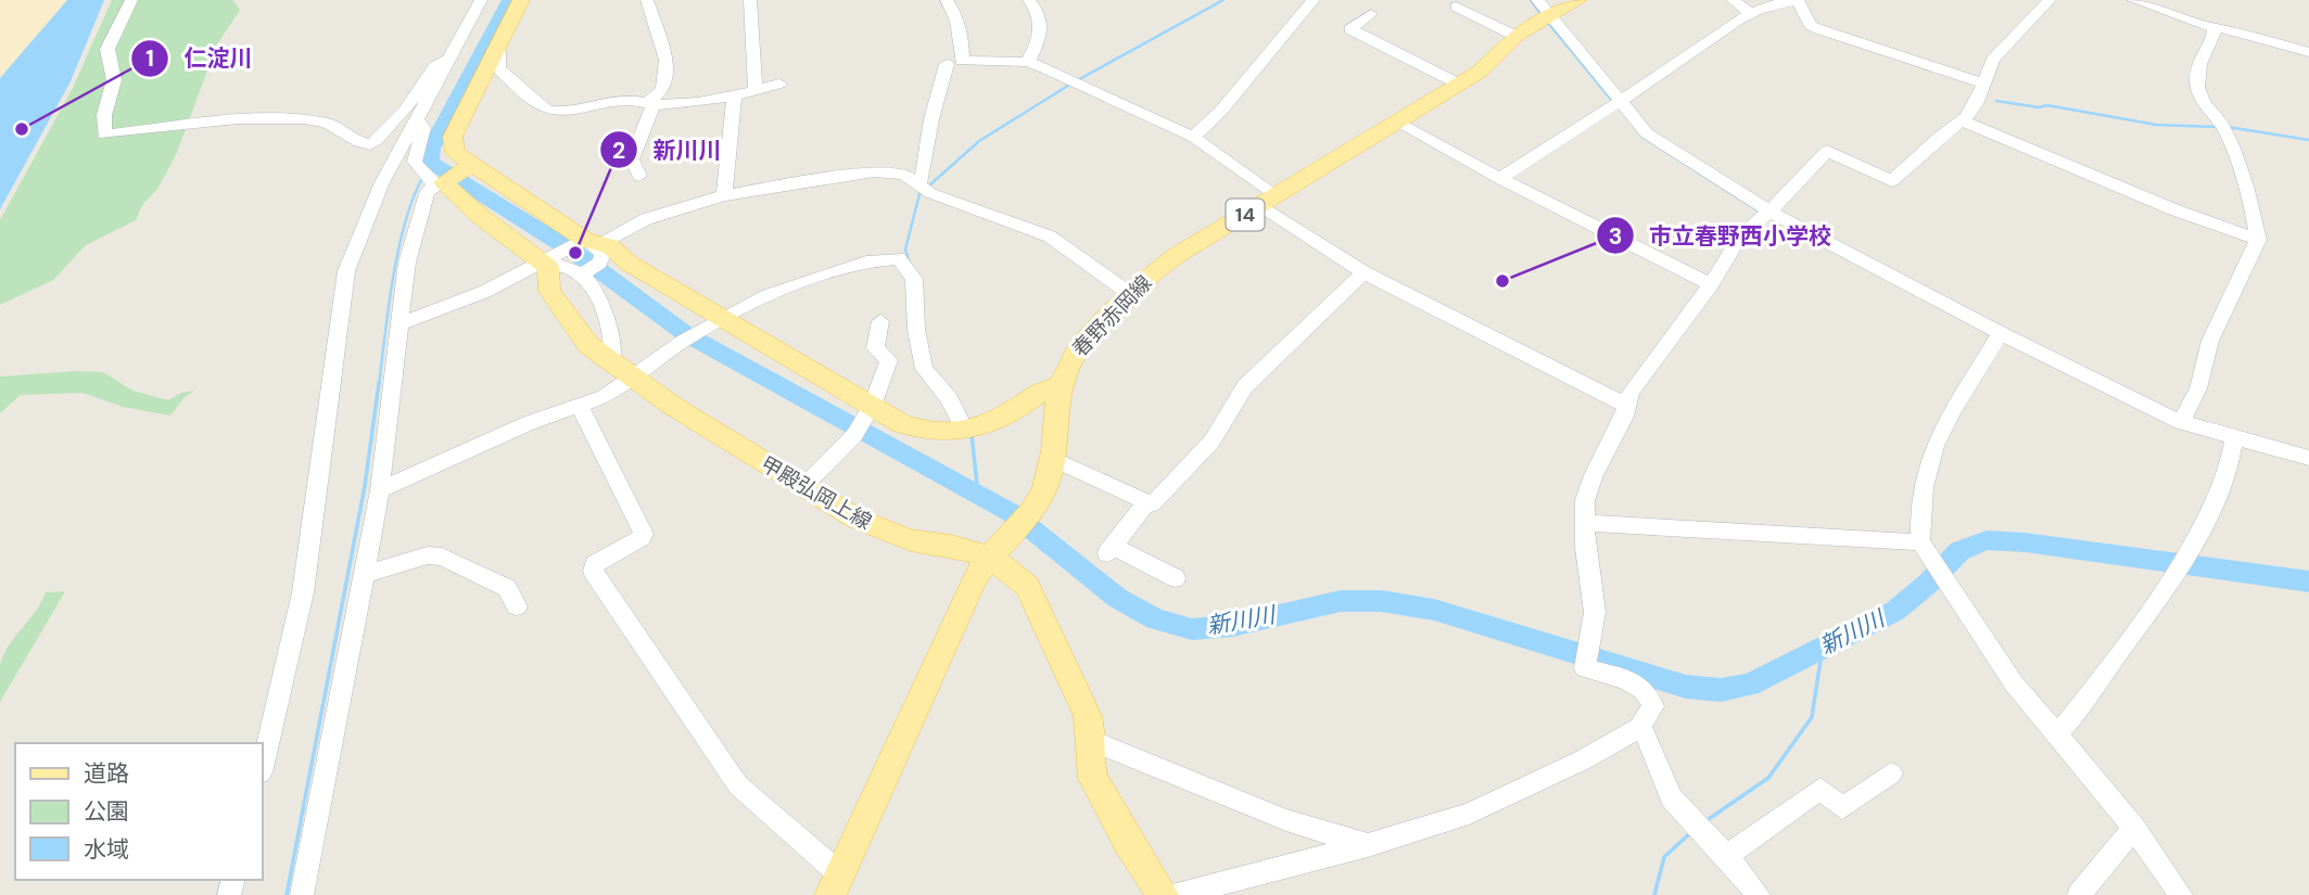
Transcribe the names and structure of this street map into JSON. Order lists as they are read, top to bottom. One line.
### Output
{"streets":{"main road":["14","春野赤岡線","甲殿弘岡上線"]},"crossings":[["春野赤岡線","甲殿弘岡上線"]],"water":["新川川"],"places":["仁淀川","新川川","市立春野西小学校"],"legend":["道路","公園","水域"]}
